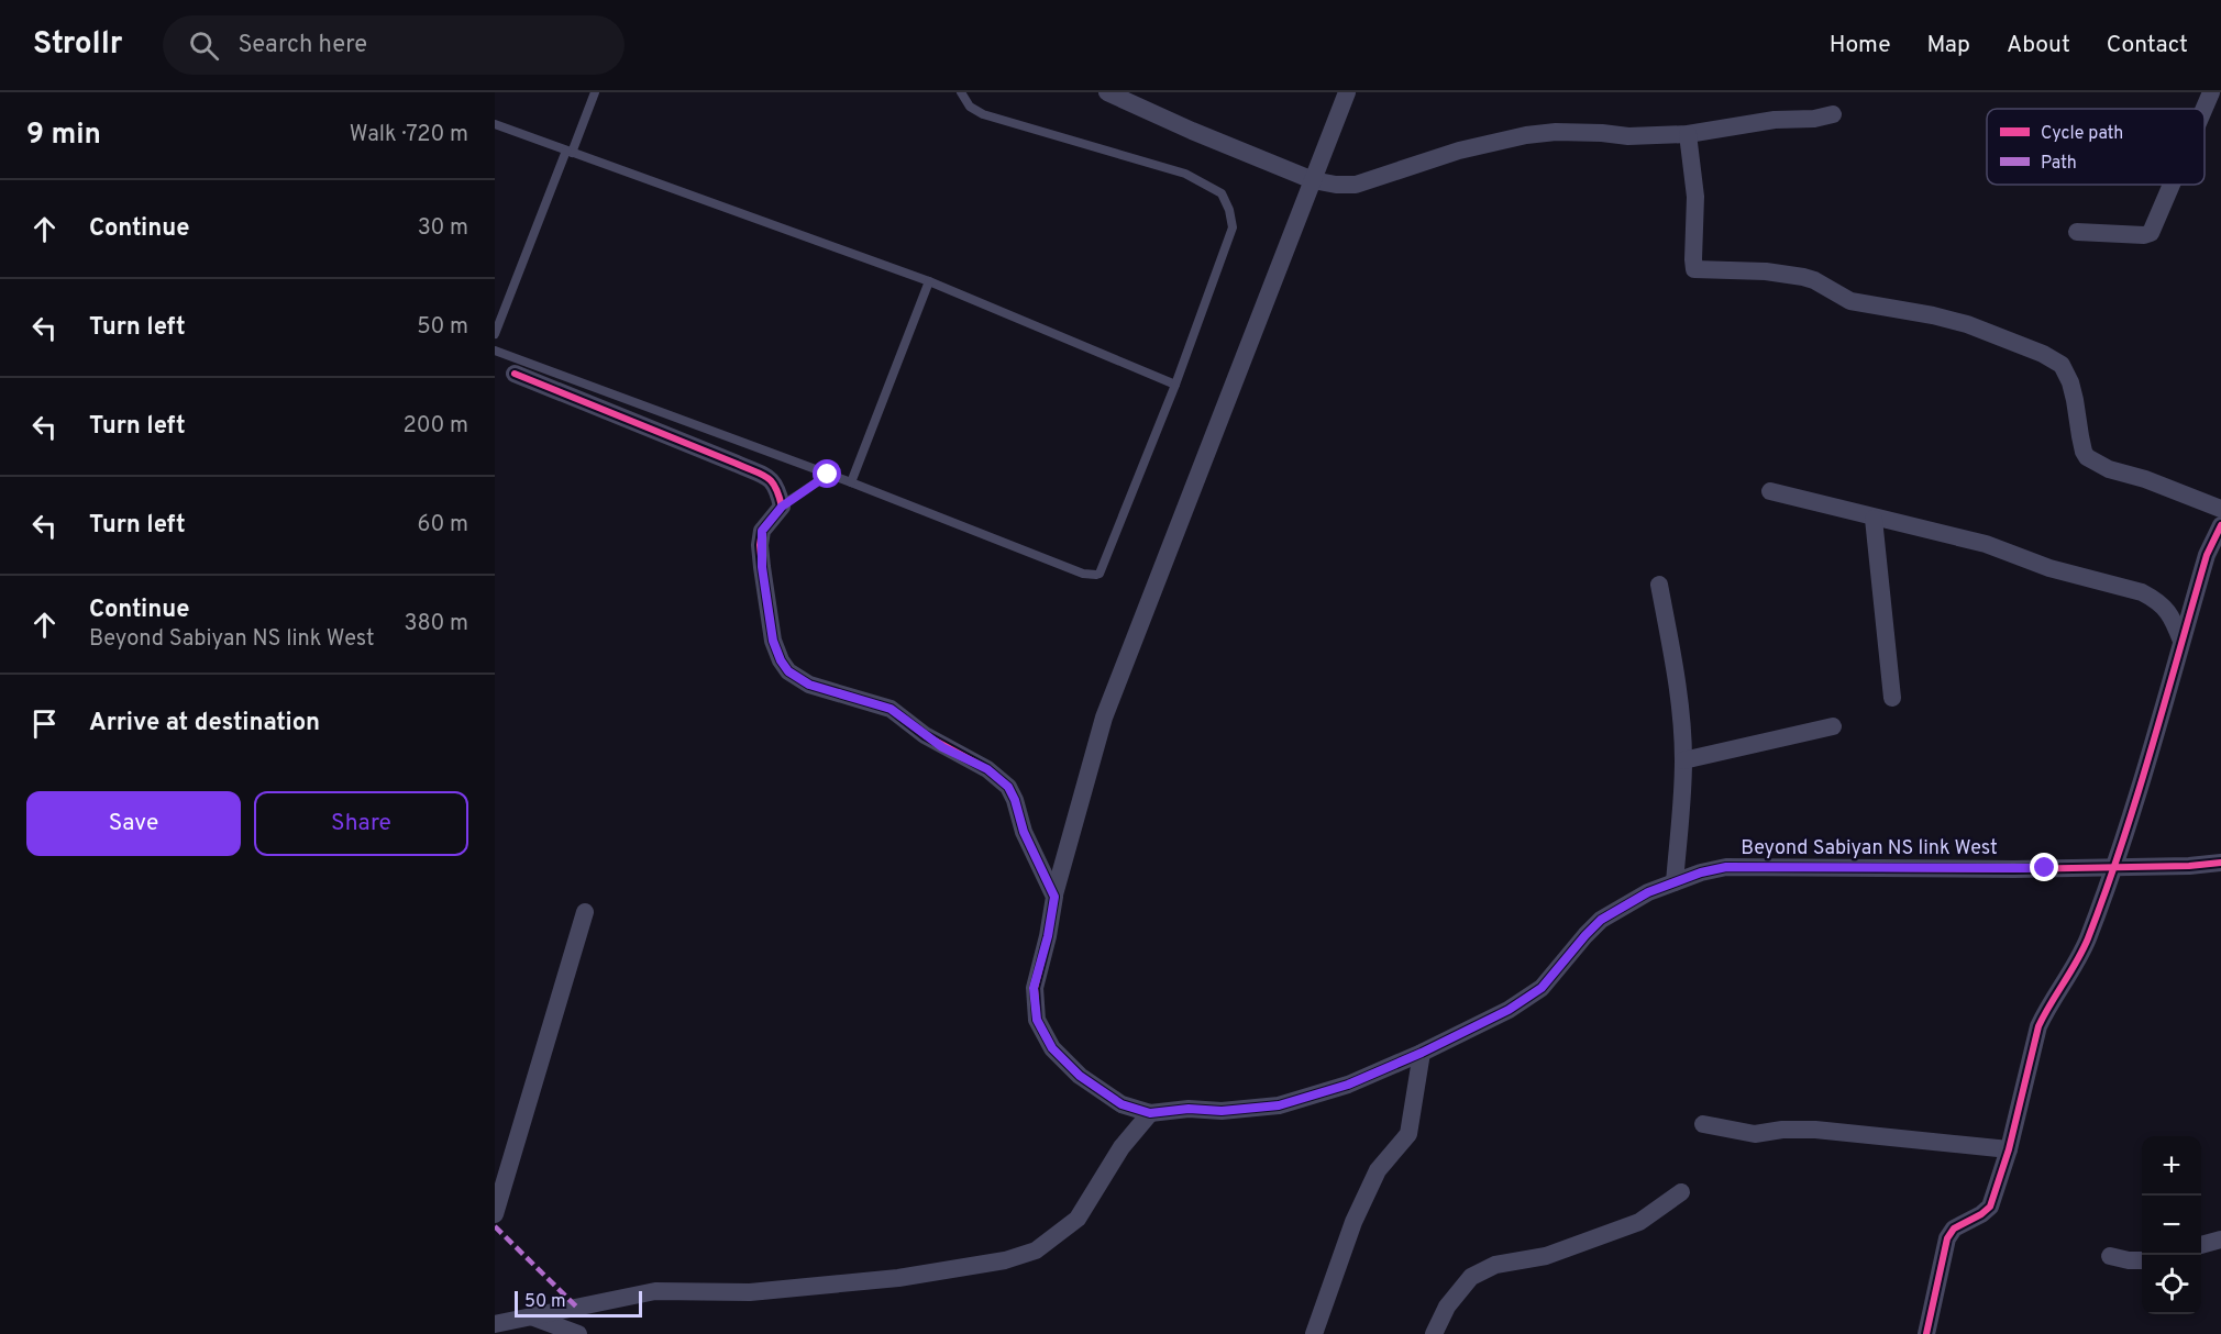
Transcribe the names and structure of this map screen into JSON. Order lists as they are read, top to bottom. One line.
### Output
{"streets":{"street":["Beyond Sabiyan NS link West"]},"legend":["Cycle path","Path"],"scale_bar":"50 m","page":{"header":"Strollr","search":"Search here","nav":["Home","Map","About","Contact"],"heading":["9 min","Walk · 720 m"],"list":[["Continue","30 m"],["Turn left","50 m"],["Turn left","200 m"],["Turn left","60 m"],["Continue","Beyond Sabiyan NS link West","380 m"],"Arrive at destination"],"buttons":["Save","Share"],"map_buttons":["+","−"],"scale":"50 m"}}
